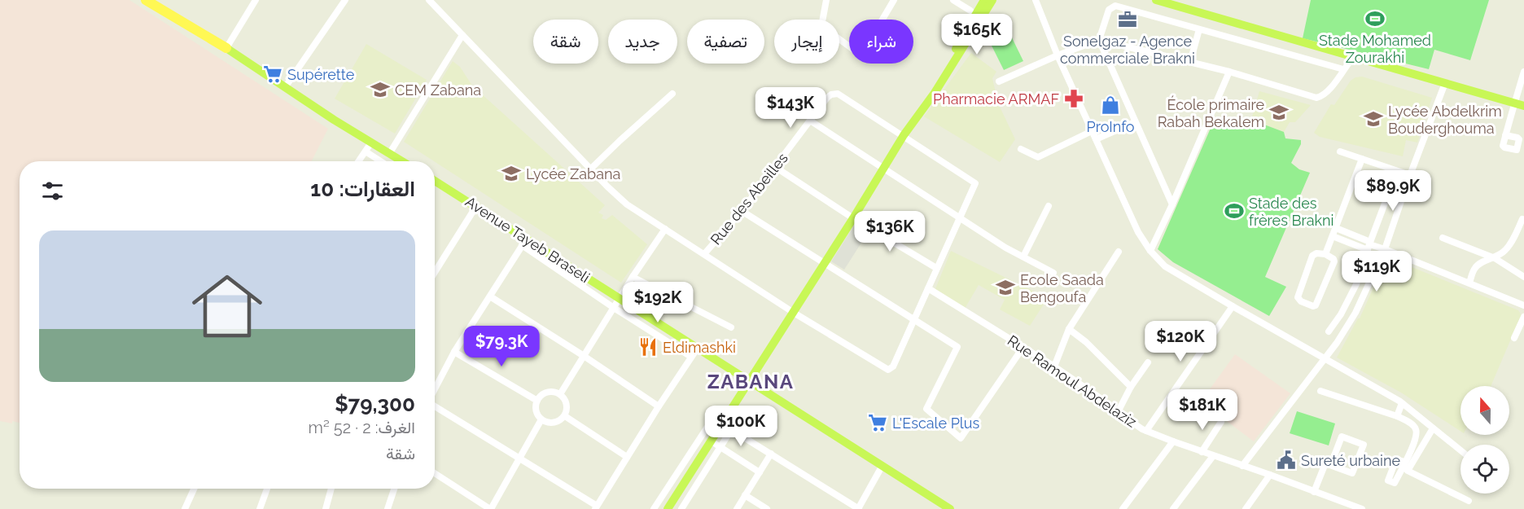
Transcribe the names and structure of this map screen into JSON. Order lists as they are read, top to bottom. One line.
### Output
{"streets":{"main road":["Avenue Tayeb Braseli"],"street":["Rue des Abeilles","Rue Ramoul Abdelaziz"]},"districts":["ZABANA"],"places":{"sports":["Stade Mohamed Zourakhi","Stade des frères Brakni"],"office":["Sonelgaz - Agence commerciale Brakni"],"supermarket":["Supérette","L'Escale Plus"],"school or university":["CEM Zabana","École primaire Rabah Bekalem","Lycée Abdelkrim Bouderghouma","Lycée Zabana","Ecole Saada Bengoufa"],"pharmacy":["Pharmacie ARMAF"],"shop":["ProInfo"],"restaurant":["Eldimashki"],"public building":["Sureté urbaine"]},"north":"top","page":{"price":["$165K","$143K","$89.9K","$136K","$119K","$192K","$120K","$79.3K","$181K","$100K"],"chip":["شراء","إيجار","تصفية","جديد","شقة"],"heading":"العقارات: 10","list":[{"name":"$79,300","note":"الغرف: 2 · 52 m² · شقة"}]}}
